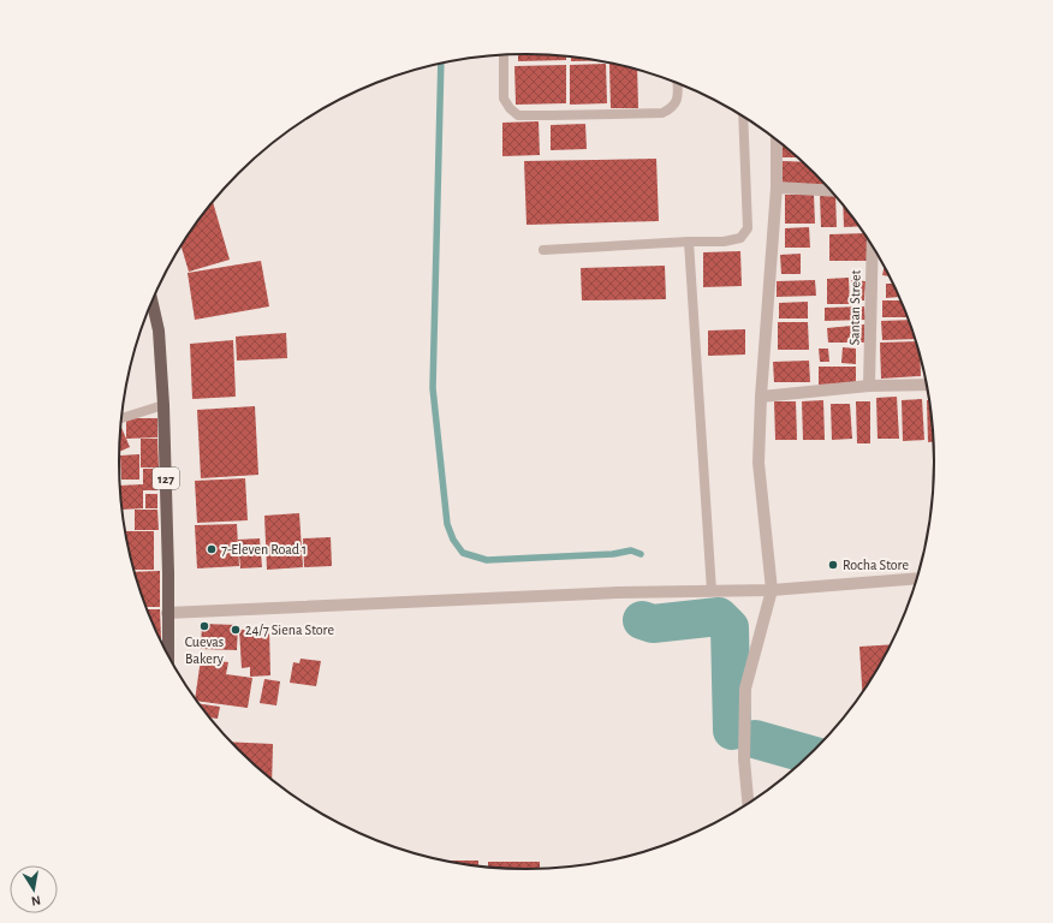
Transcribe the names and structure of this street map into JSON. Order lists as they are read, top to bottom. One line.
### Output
{"streets":{"main road":["127"],"street":["Santan Street"]},"places":["7-Eleven Road 1","Rocha Store","Cuevas Bakery","24/7 Siena Store"],"north":"bottom"}
